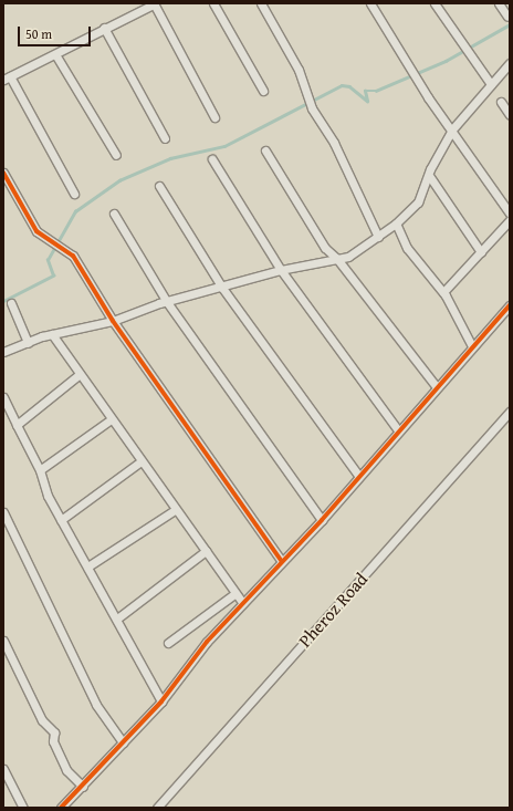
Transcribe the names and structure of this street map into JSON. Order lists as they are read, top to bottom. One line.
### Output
{"streets":{"street":["Pheroz Road"]},"scale_bar":"50 m"}
